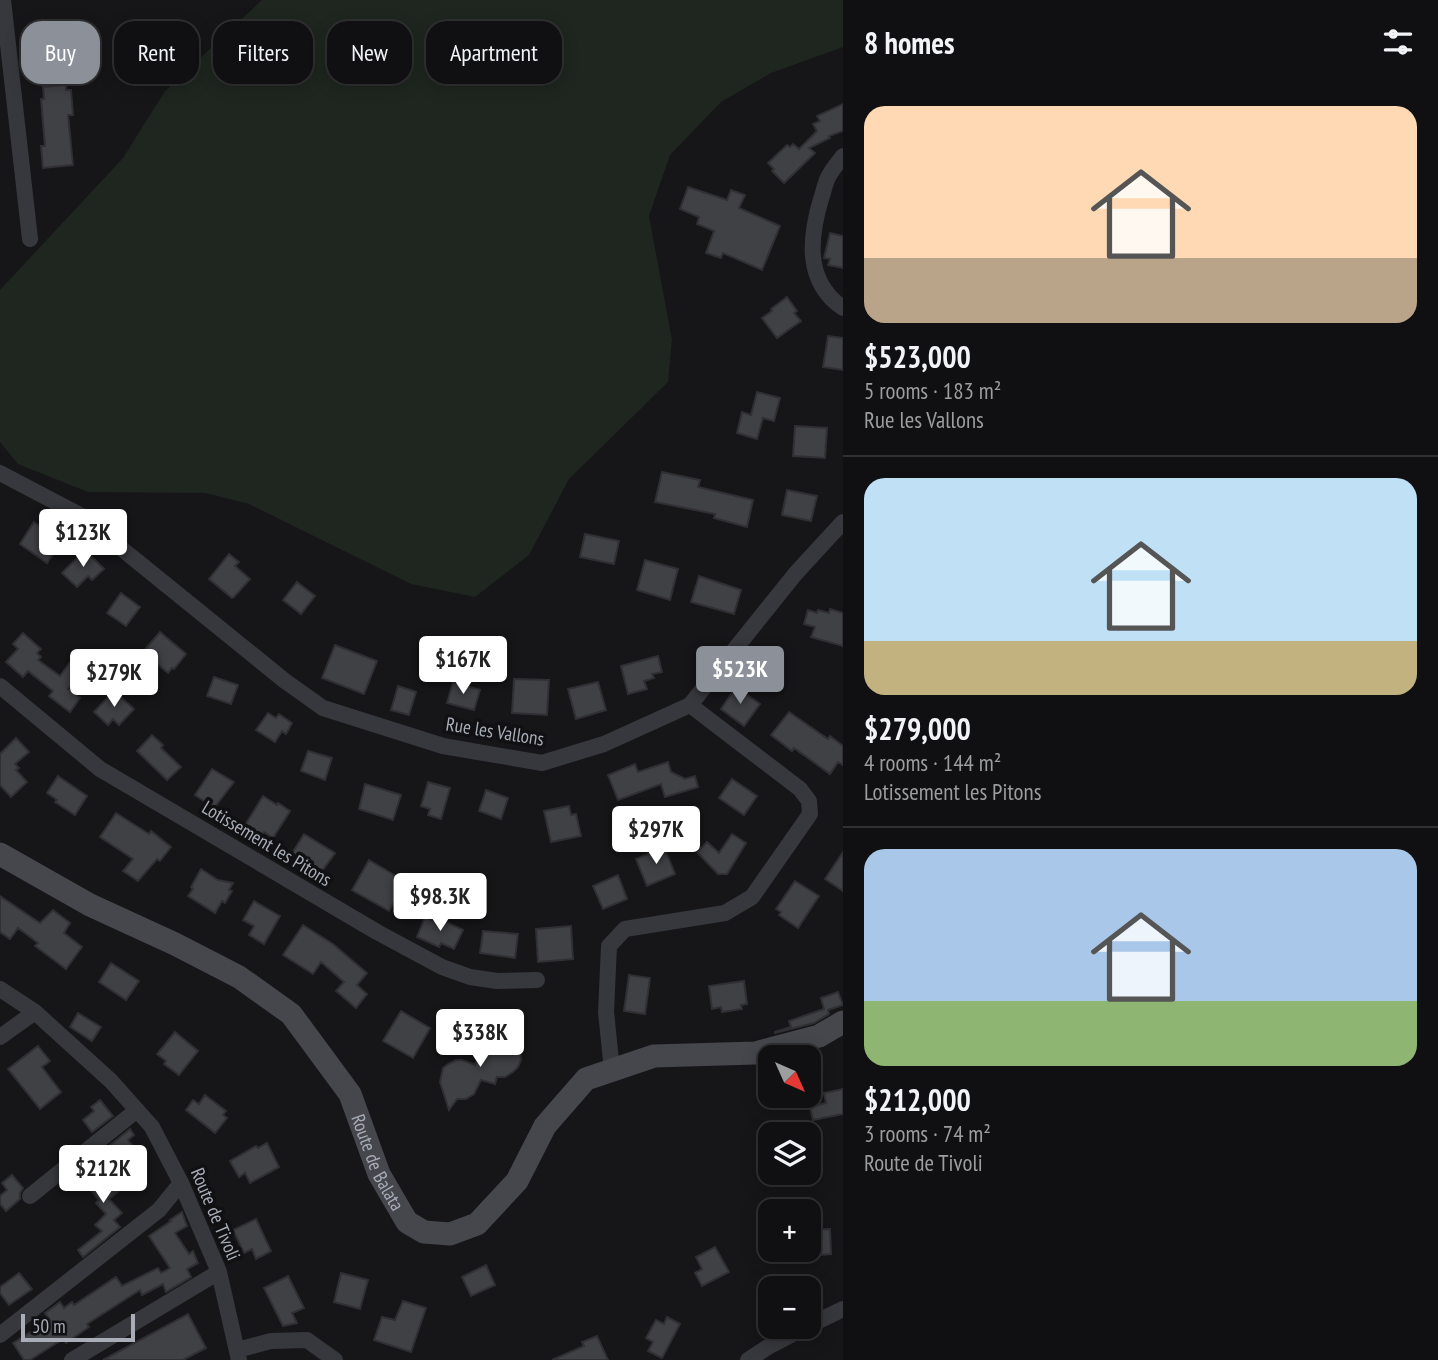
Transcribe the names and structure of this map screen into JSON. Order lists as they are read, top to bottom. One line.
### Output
{"streets":{"main road":["Route de Balata"],"street":["Rue les Vallons","Lotissement les Pitons","Route de Tivoli"]},"scale_bar":"50 m","north":"bottom right","page":{"heading":"8 homes","chip":["Buy","Rent","Filters","New","Apartment"],"list":[{"name":"$523,000","note":"5 rooms · 183 m² · Rue les Vallons"},{"name":"$279,000","note":"4 rooms · 144 m² · Lotissement les Pitons"},{"name":"$212,000","note":"3 rooms · 74 m² · Route de Tivoli"}],"price":["$123K","$167K","$523K","$279K","$297K","$98.3K","$338K","$212K"],"map_buttons":["+","−"],"scale":"50 m"}}
